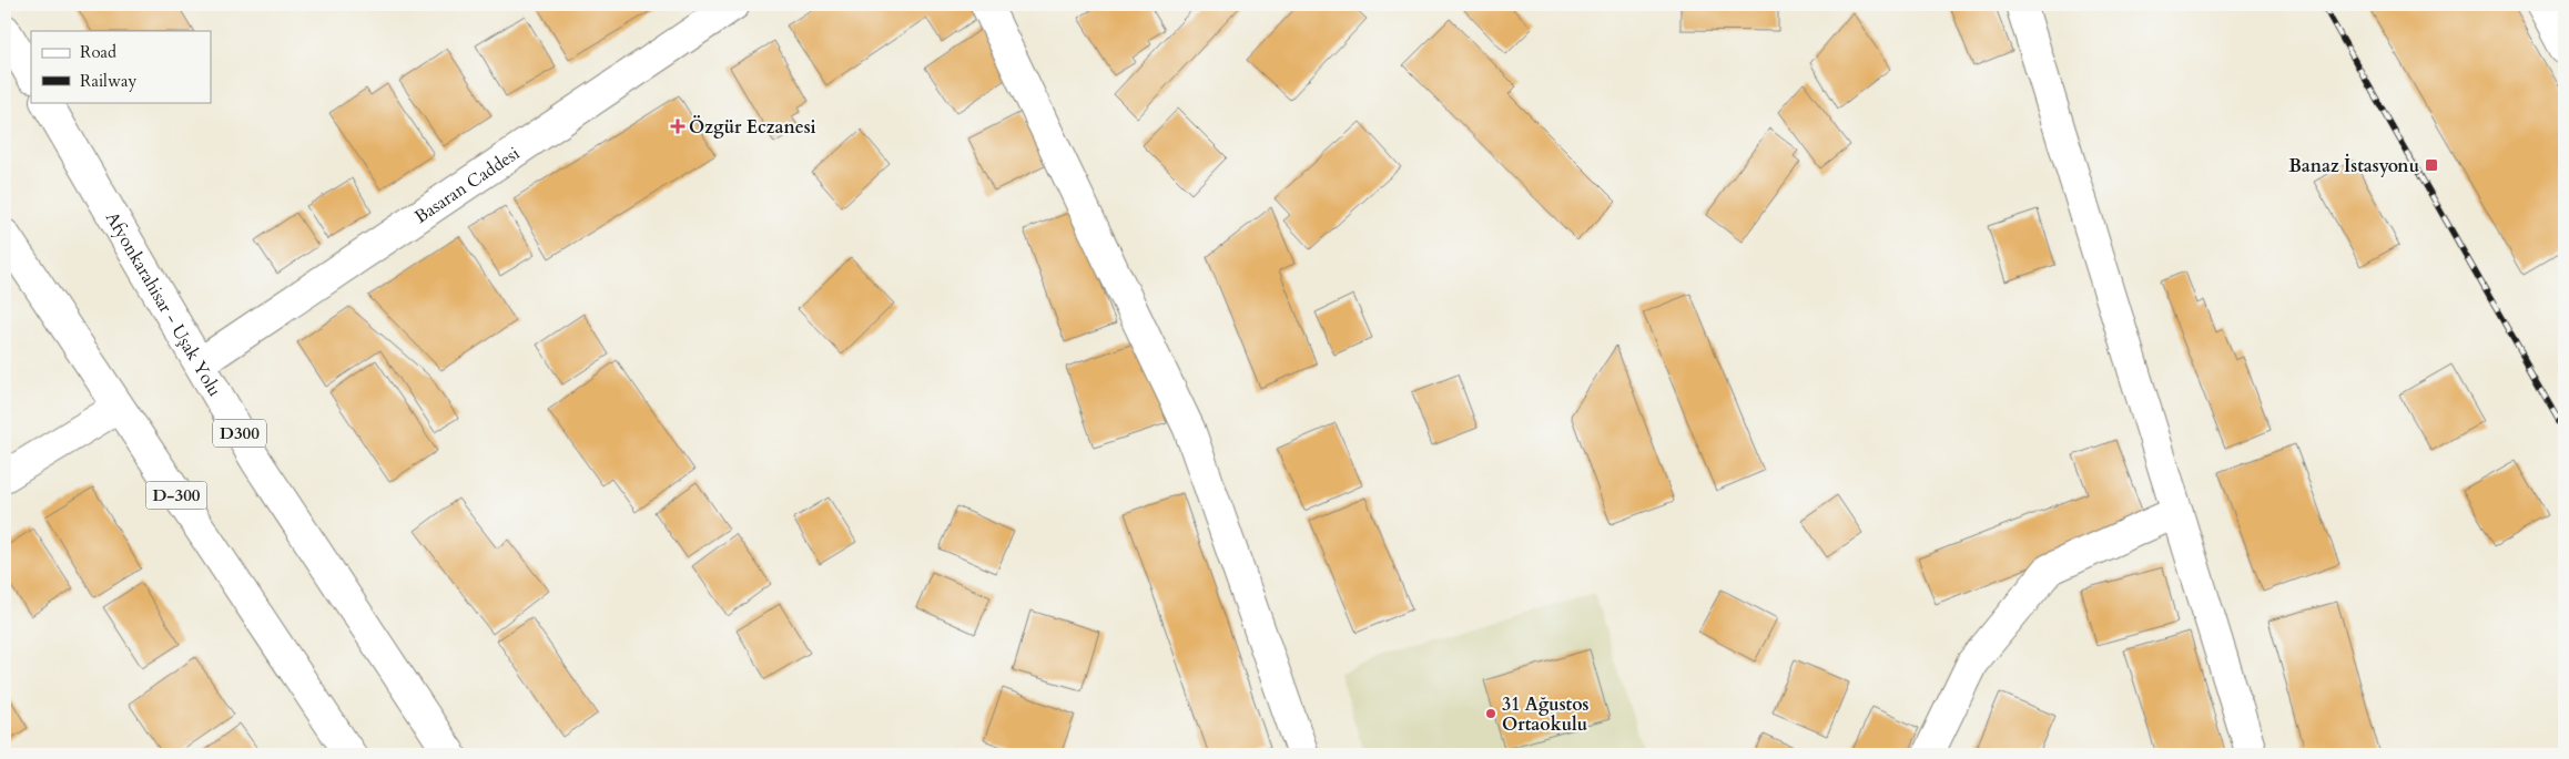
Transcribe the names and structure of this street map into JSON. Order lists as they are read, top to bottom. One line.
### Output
{"streets":{"main road":["Basaran Caddesi","Afyonkarahisar - Uşak Yolu","D300","D-300"]},"crossings":[["Basaran Caddesi","Afyonkarahisar - Uşak Yolu"]],"places":{"health":["Özgür Eczanesi"],"transit":["Banaz İstasyonu"],"other":["31 Ağustos Ortaokulu"]},"legend":["Road","Railway"]}
